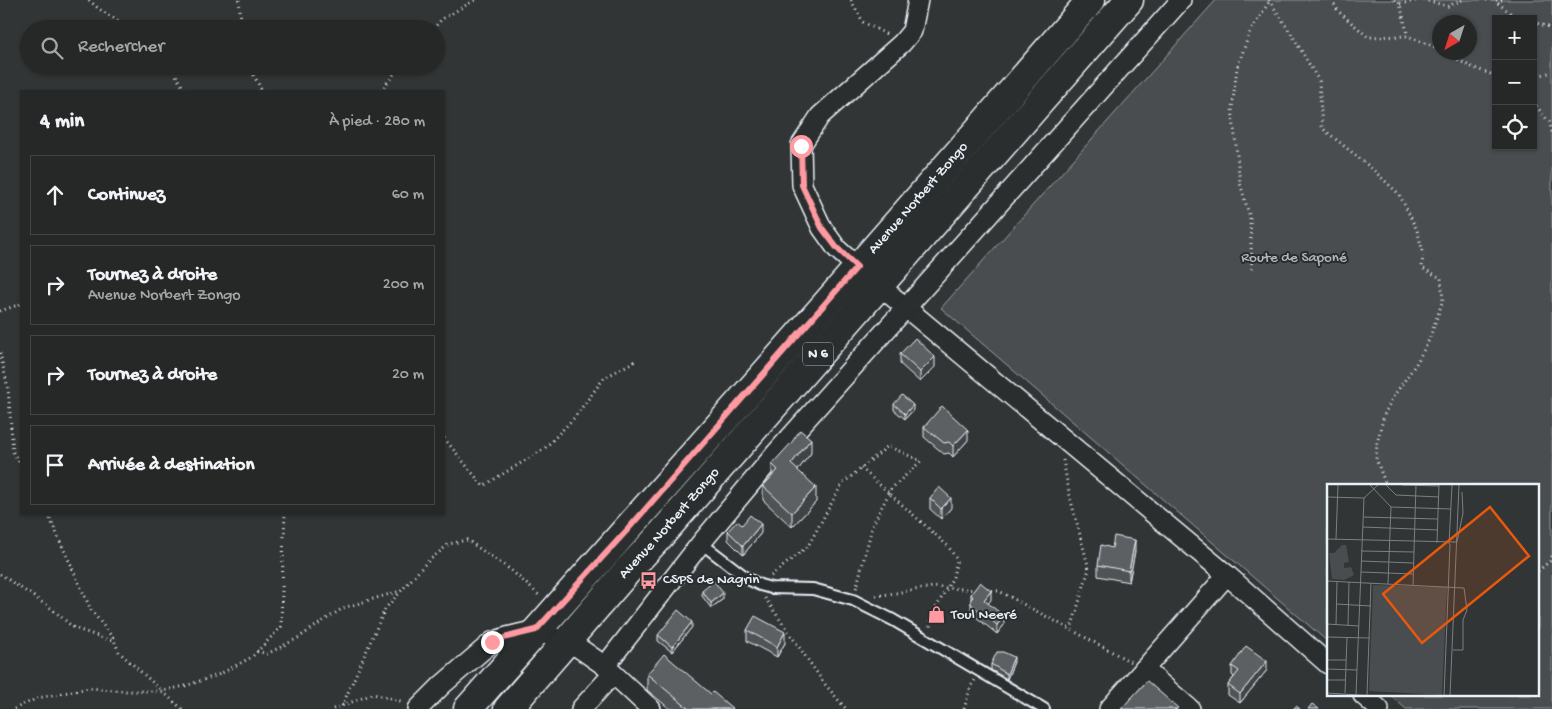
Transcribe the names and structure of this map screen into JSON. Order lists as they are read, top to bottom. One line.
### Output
{"streets":{"main road":["Avenue Norbert Zongo","N 6"]},"parks":["Route de Saponé"],"places":{"bus stop":["CSPS de Nagrin"],"shop":["Toul Neeré"]},"north":"bottom left","page":{"map_buttons":["+","−"],"search":"Rechercher","heading":["4 min","À pied · 280 m"],"list":[["Continuez","60 m"],["Tournez à droite","Avenue Norbert Zongo","200 m"],["Tournez à droite","20 m"],"Arrivée à destination"]}}
